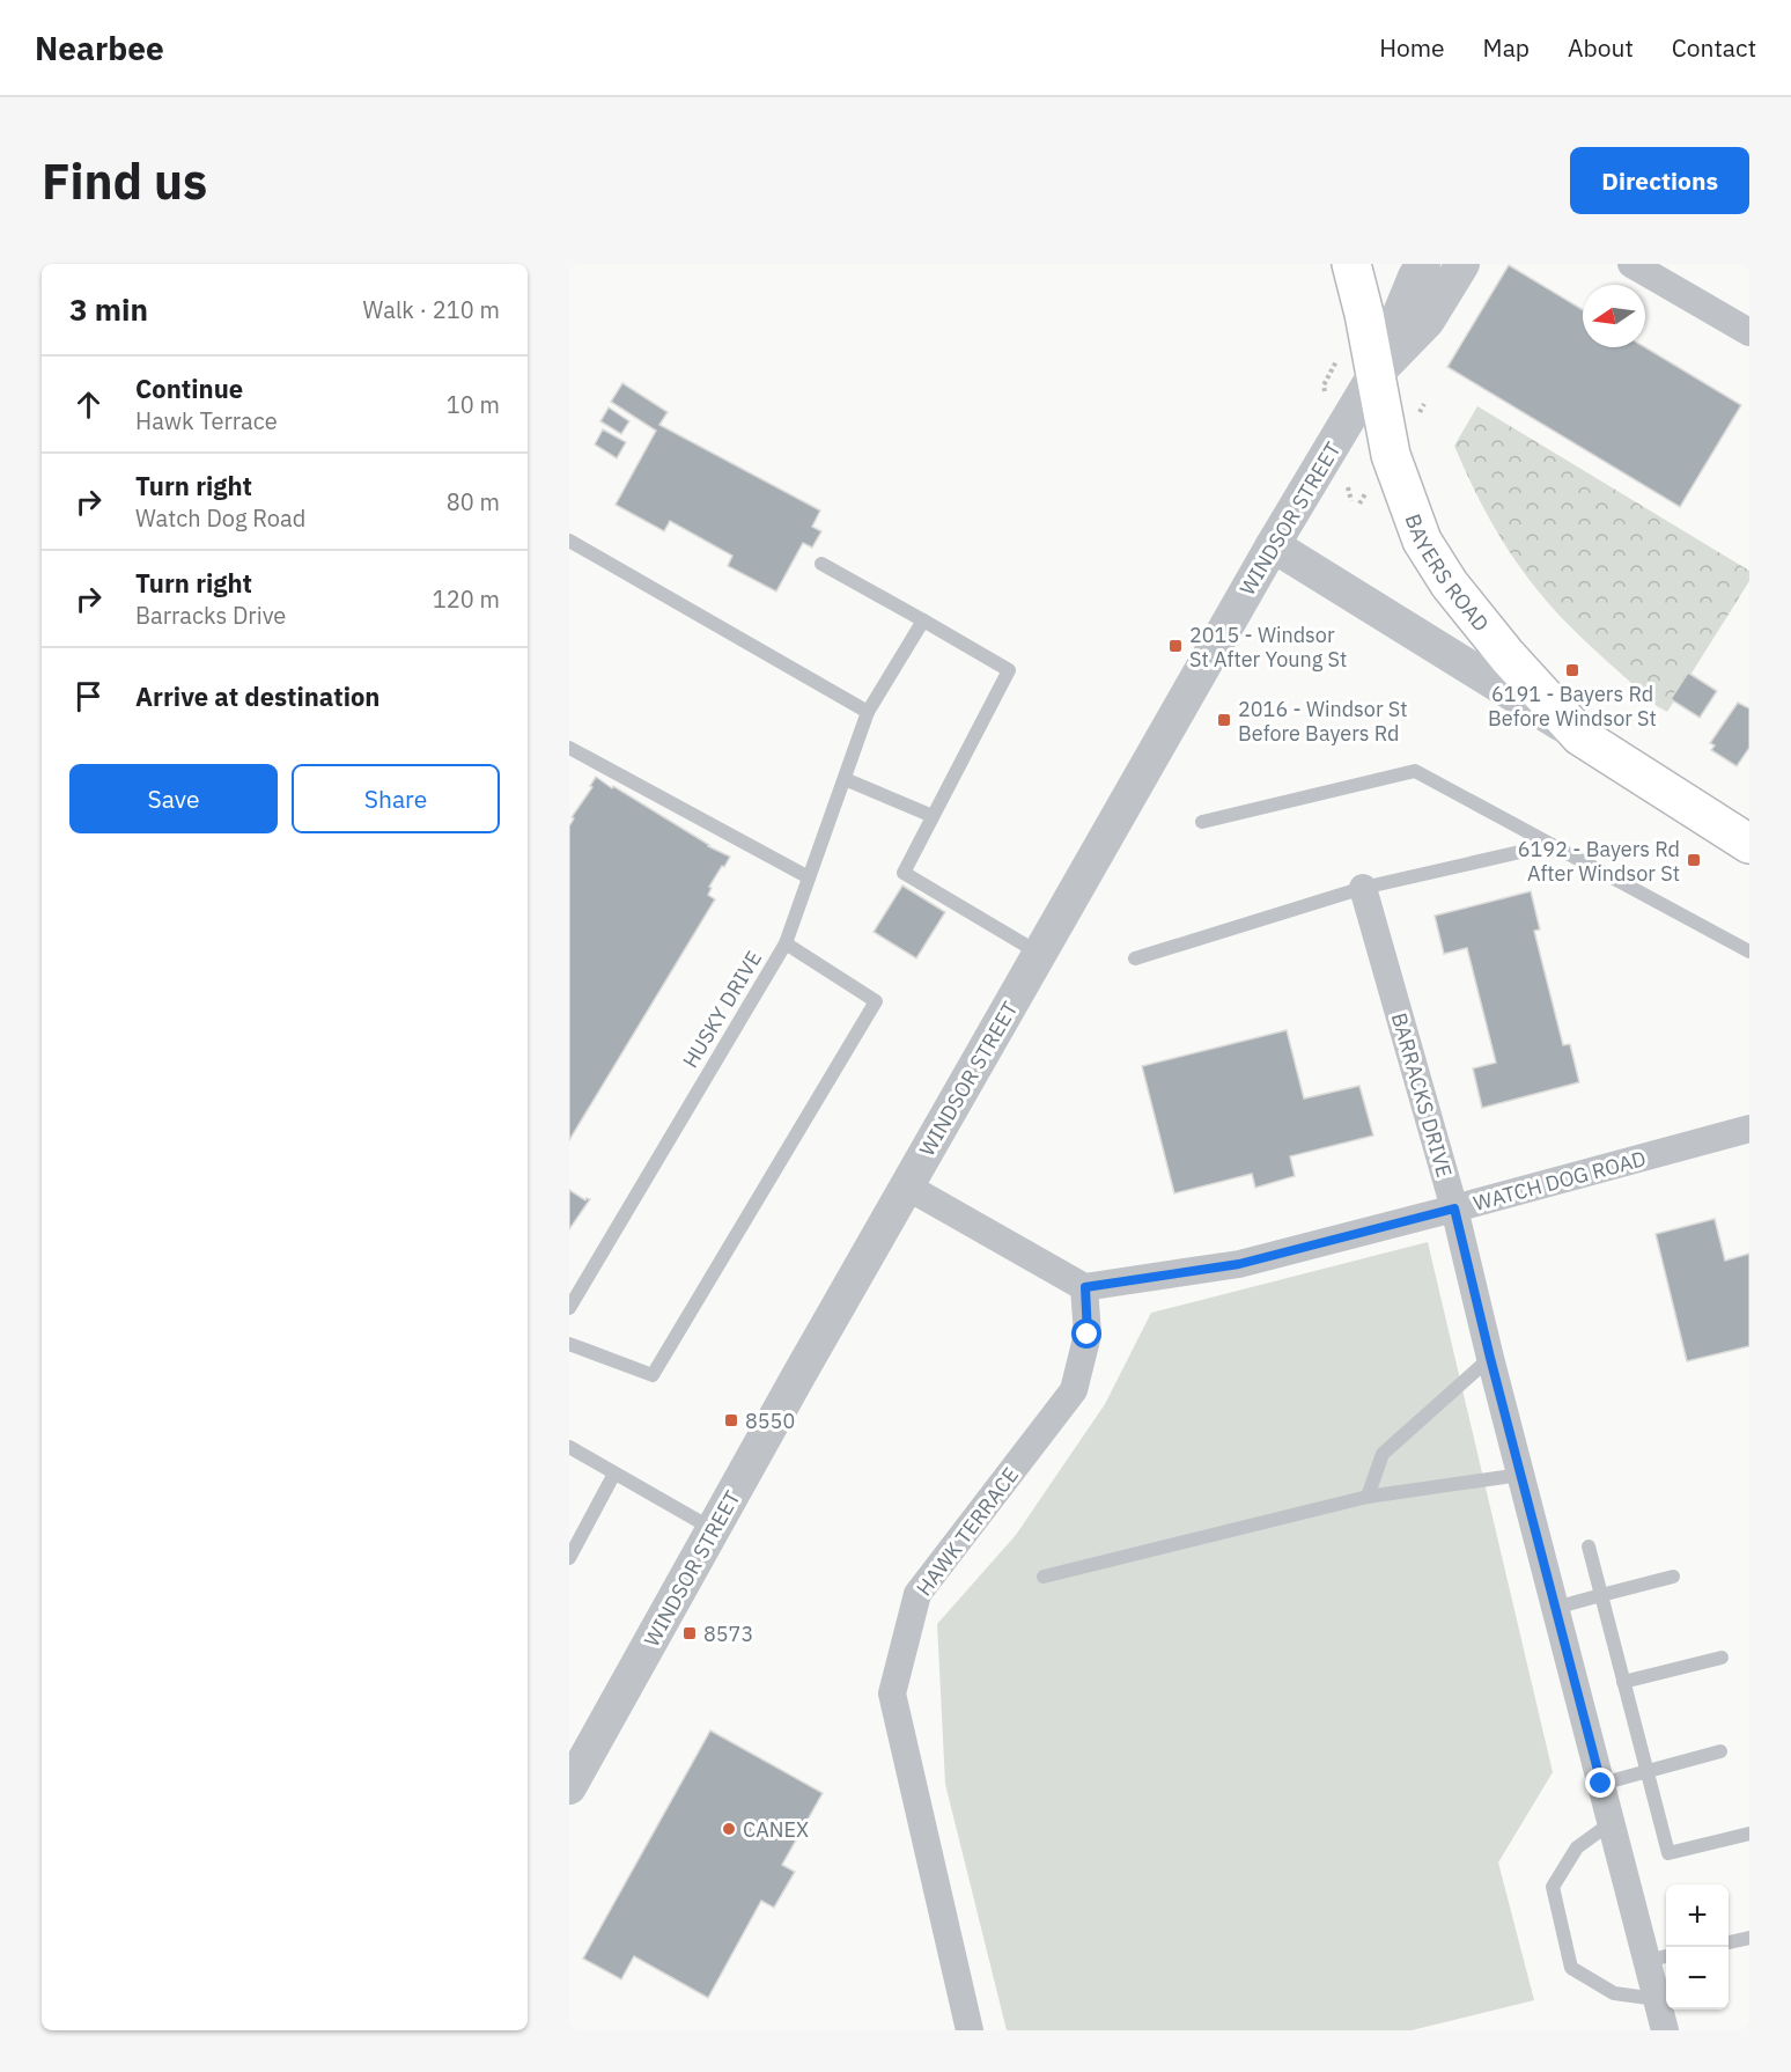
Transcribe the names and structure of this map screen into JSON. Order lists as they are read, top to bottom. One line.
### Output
{"streets":{"main road":["BAYERS ROAD"],"street":["WINDSOR STREET","BARRACKS DRIVE","WATCH DOG ROAD","HAWK TERRACE"],"lane":["HUSKY DRIVE"]},"crossings":[["WINDSOR STREET","BAYERS ROAD"],["BARRACKS DRIVE","WATCH DOG ROAD"],["WATCH DOG ROAD","HAWK TERRACE"]],"places":{"transit":["2015 - Windsor St After Young St","6191 - Bayers Rd Before Windsor St","2016 - Windsor St Before Bayers Rd","6192 - Bayers Rd After Windsor St","8550","8573"],"other":["CANEX"]},"north":"left","page":{"header":"Nearbee","nav":["Home","Map","About","Contact"],"buttons":["Directions",["Save","Share"]],"title":"Find us","heading":["3 min","Walk · 210 m"],"list":[["Continue","Hawk Terrace","10 m"],["Turn right","Watch Dog Road","80 m"],["Turn right","Barracks Drive","120 m"],"Arrive at destination"],"map_buttons":["+","−"]}}
